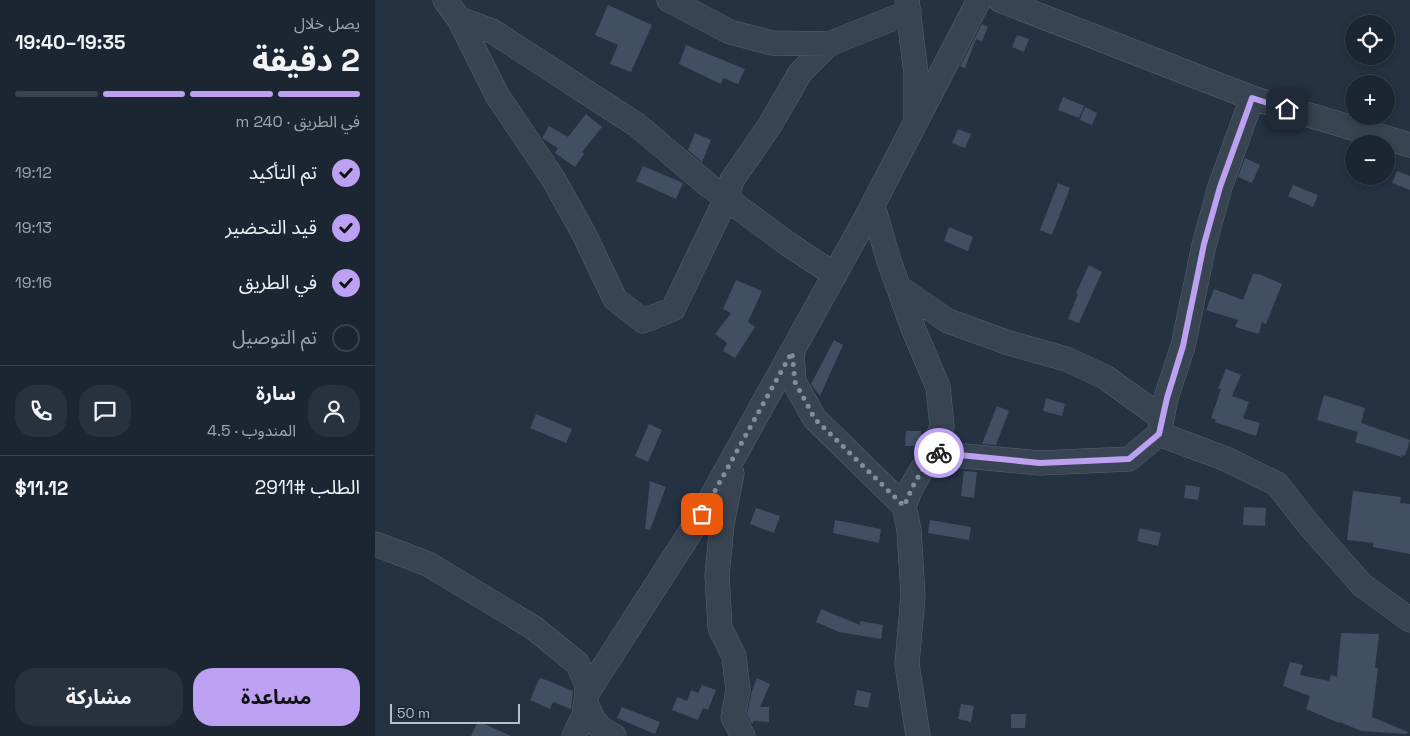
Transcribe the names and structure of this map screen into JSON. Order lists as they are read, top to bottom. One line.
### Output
{"scale_bar":"50 m","page":{"heading":["2 دقيقة","يصل خلال","19:35–19:40"],"panel":["سارة","المندوب · 4.5","الطلب #2911","$11.12"],"map_buttons":["+","−"],"bar":"في الطريق · 240 m","list":[["تم التأكيد","19:12"],["قيد التحضير","19:13"],["في الطريق","19:16"],"تم التوصيل"],"buttons":["مساعدة","مشاركة"],"scale":"50 m"}}
